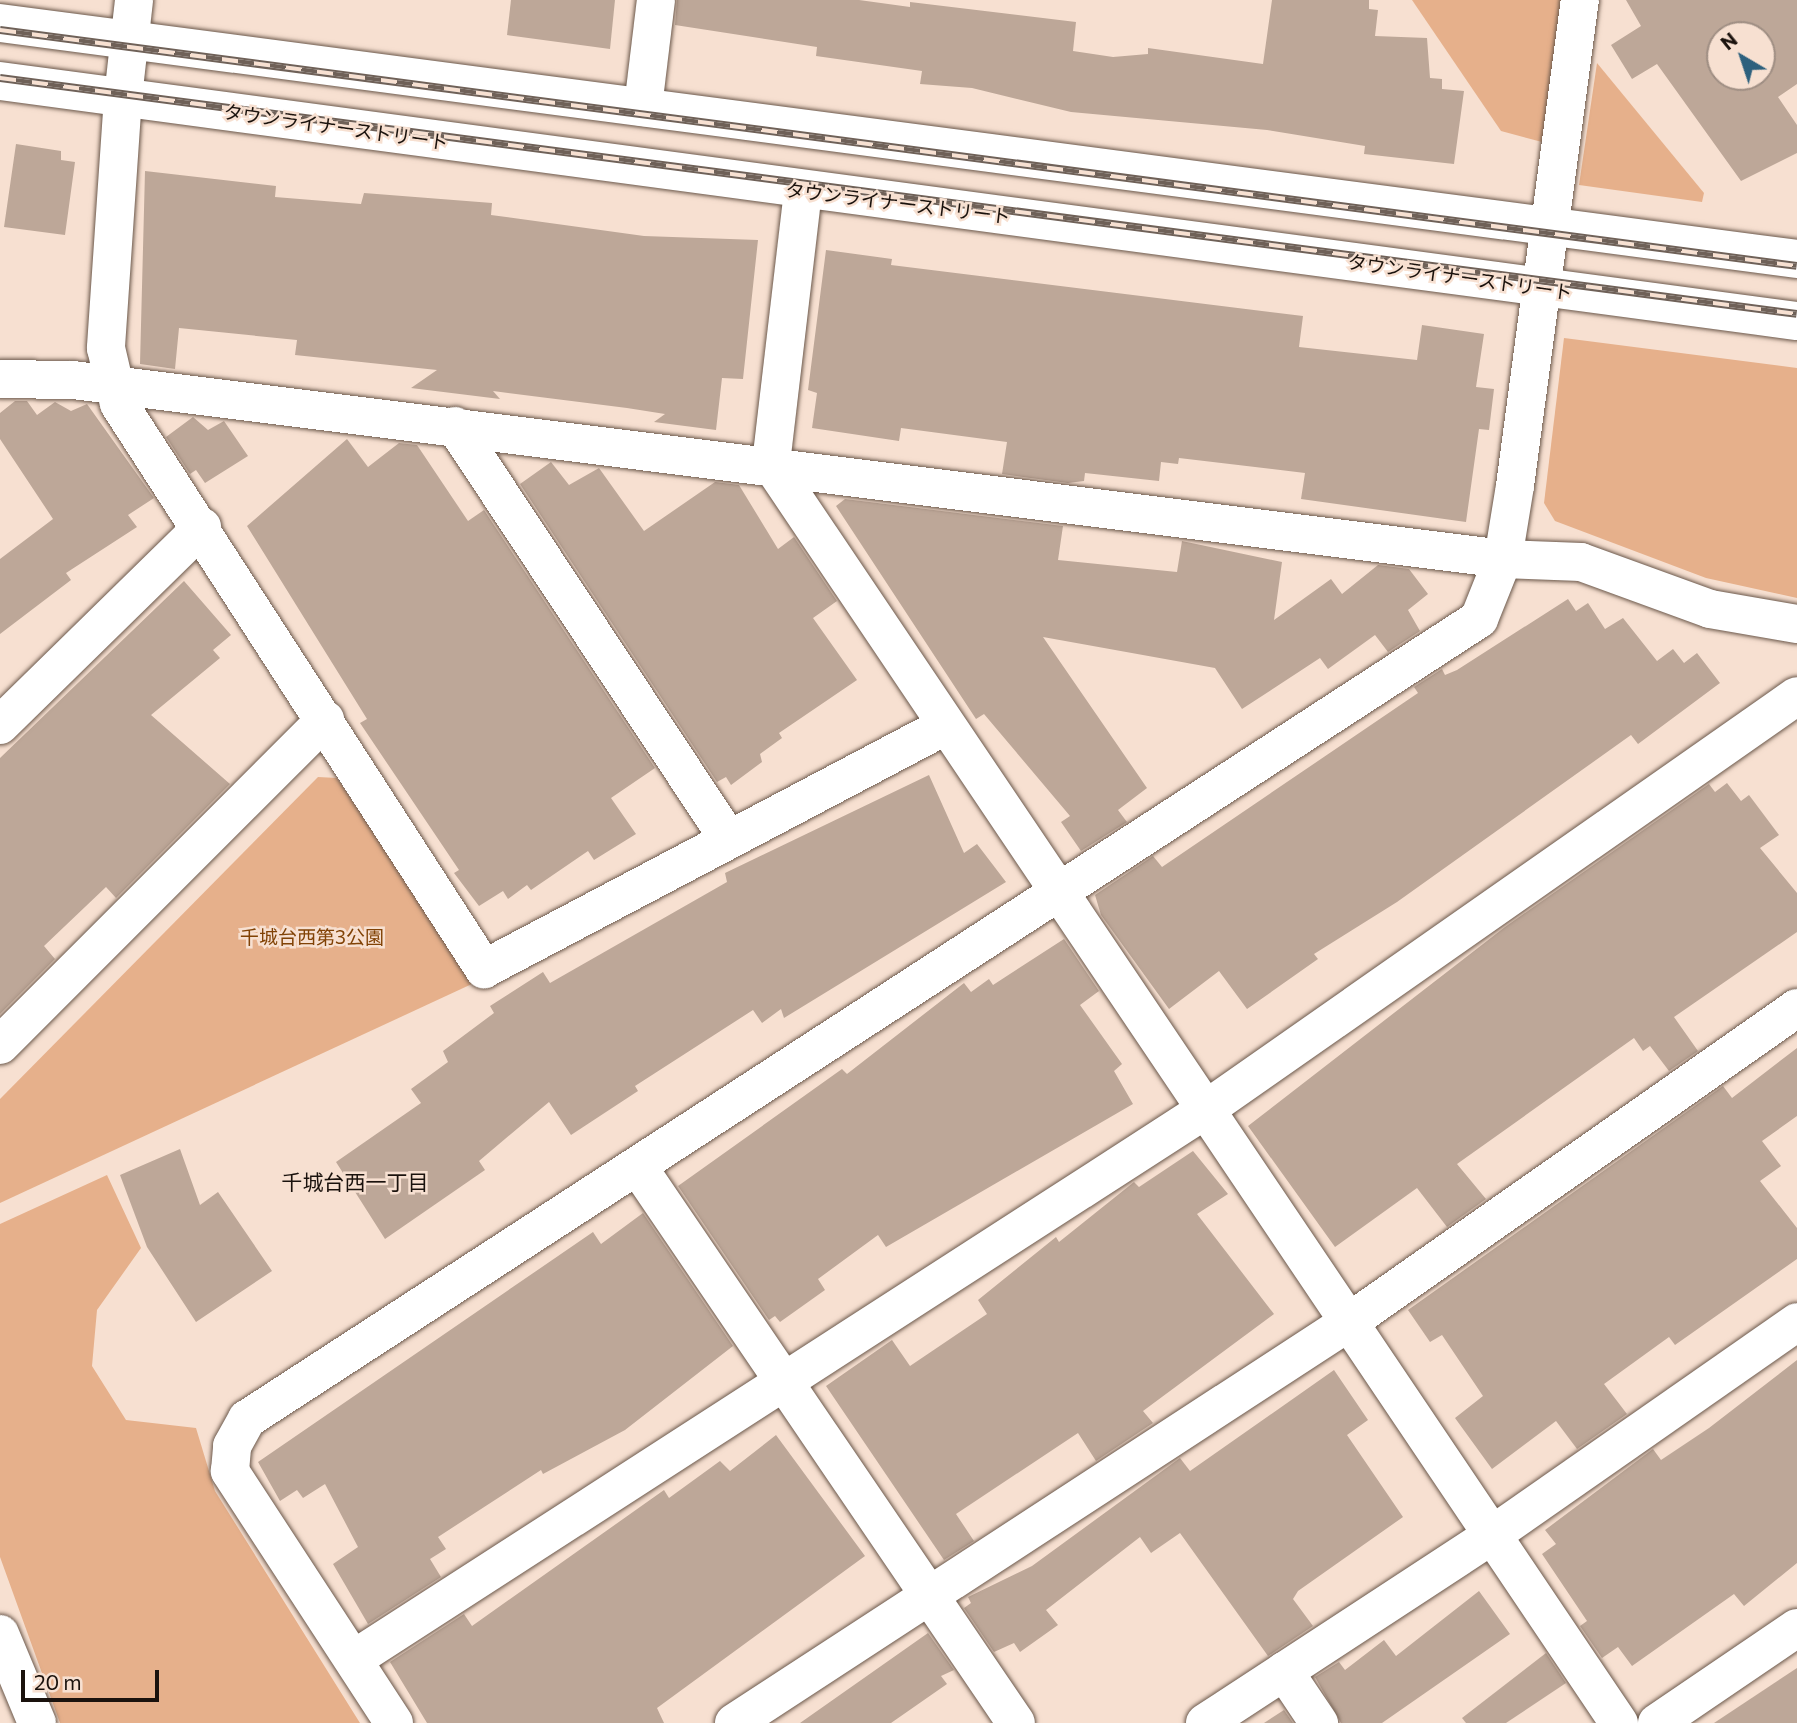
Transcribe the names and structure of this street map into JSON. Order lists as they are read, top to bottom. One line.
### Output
{"streets":{"street":["タウンライナーストリート"]},"districts":["千城台西一丁目"],"parks":["千城台西第3公園"],"scale_bar":"20 m","north":"top left"}
